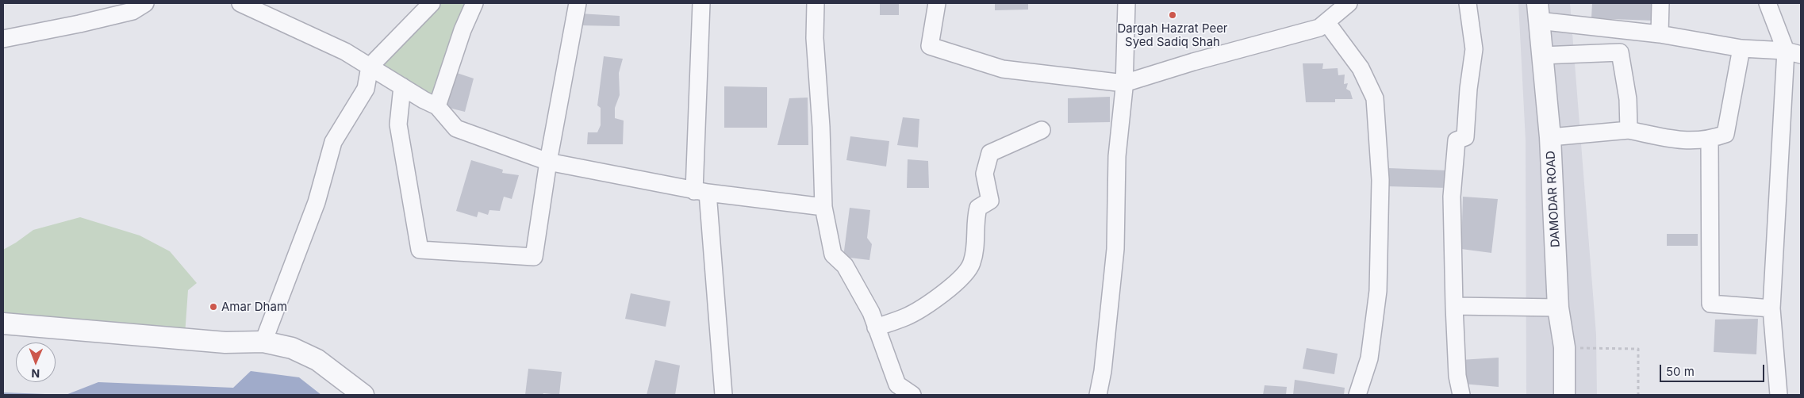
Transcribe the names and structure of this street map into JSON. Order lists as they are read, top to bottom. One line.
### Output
{"streets":{"street":["DAMODAR ROAD"]},"places":["Dargah Hazrat Peer Syed Sadiq Shah","Amar Dham"],"scale_bar":"50 m","north":"bottom"}
